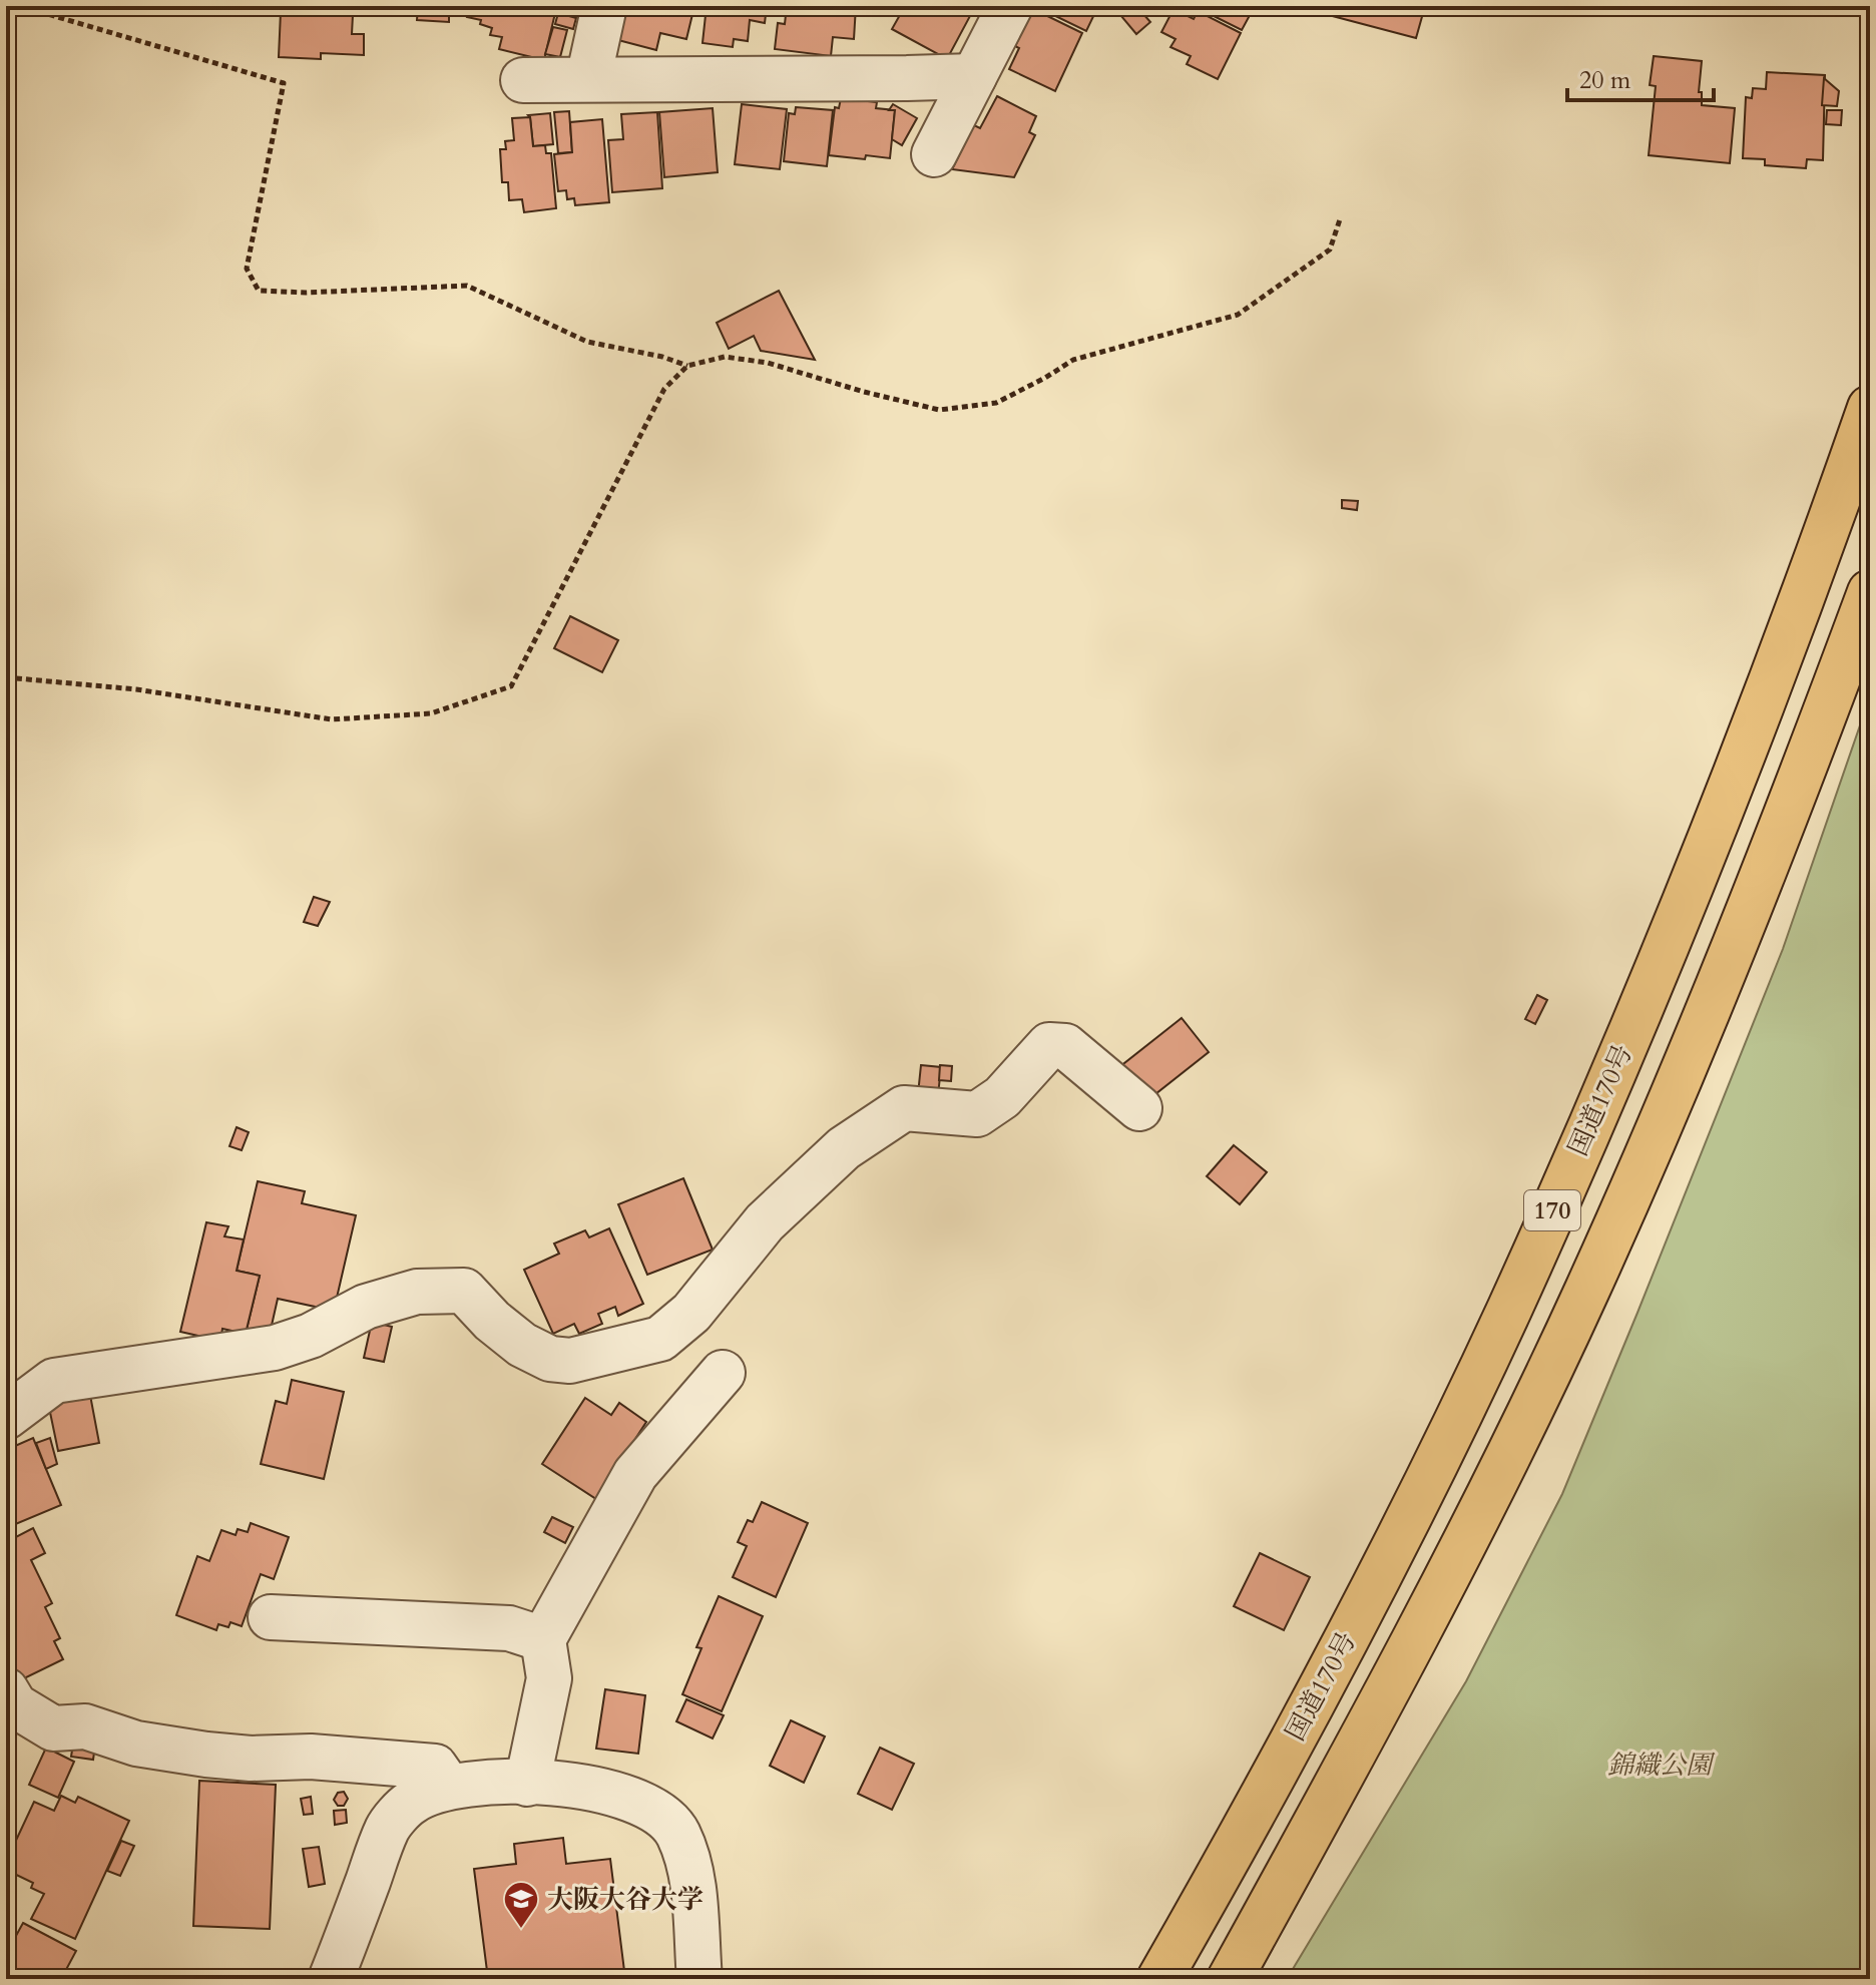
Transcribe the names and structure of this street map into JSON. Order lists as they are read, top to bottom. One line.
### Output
{"streets":{"highway":["国道170号","170"]},"parks":["錦織公園"],"places":{"school or university":["大阪大谷大学"]},"scale_bar":"20 m"}
